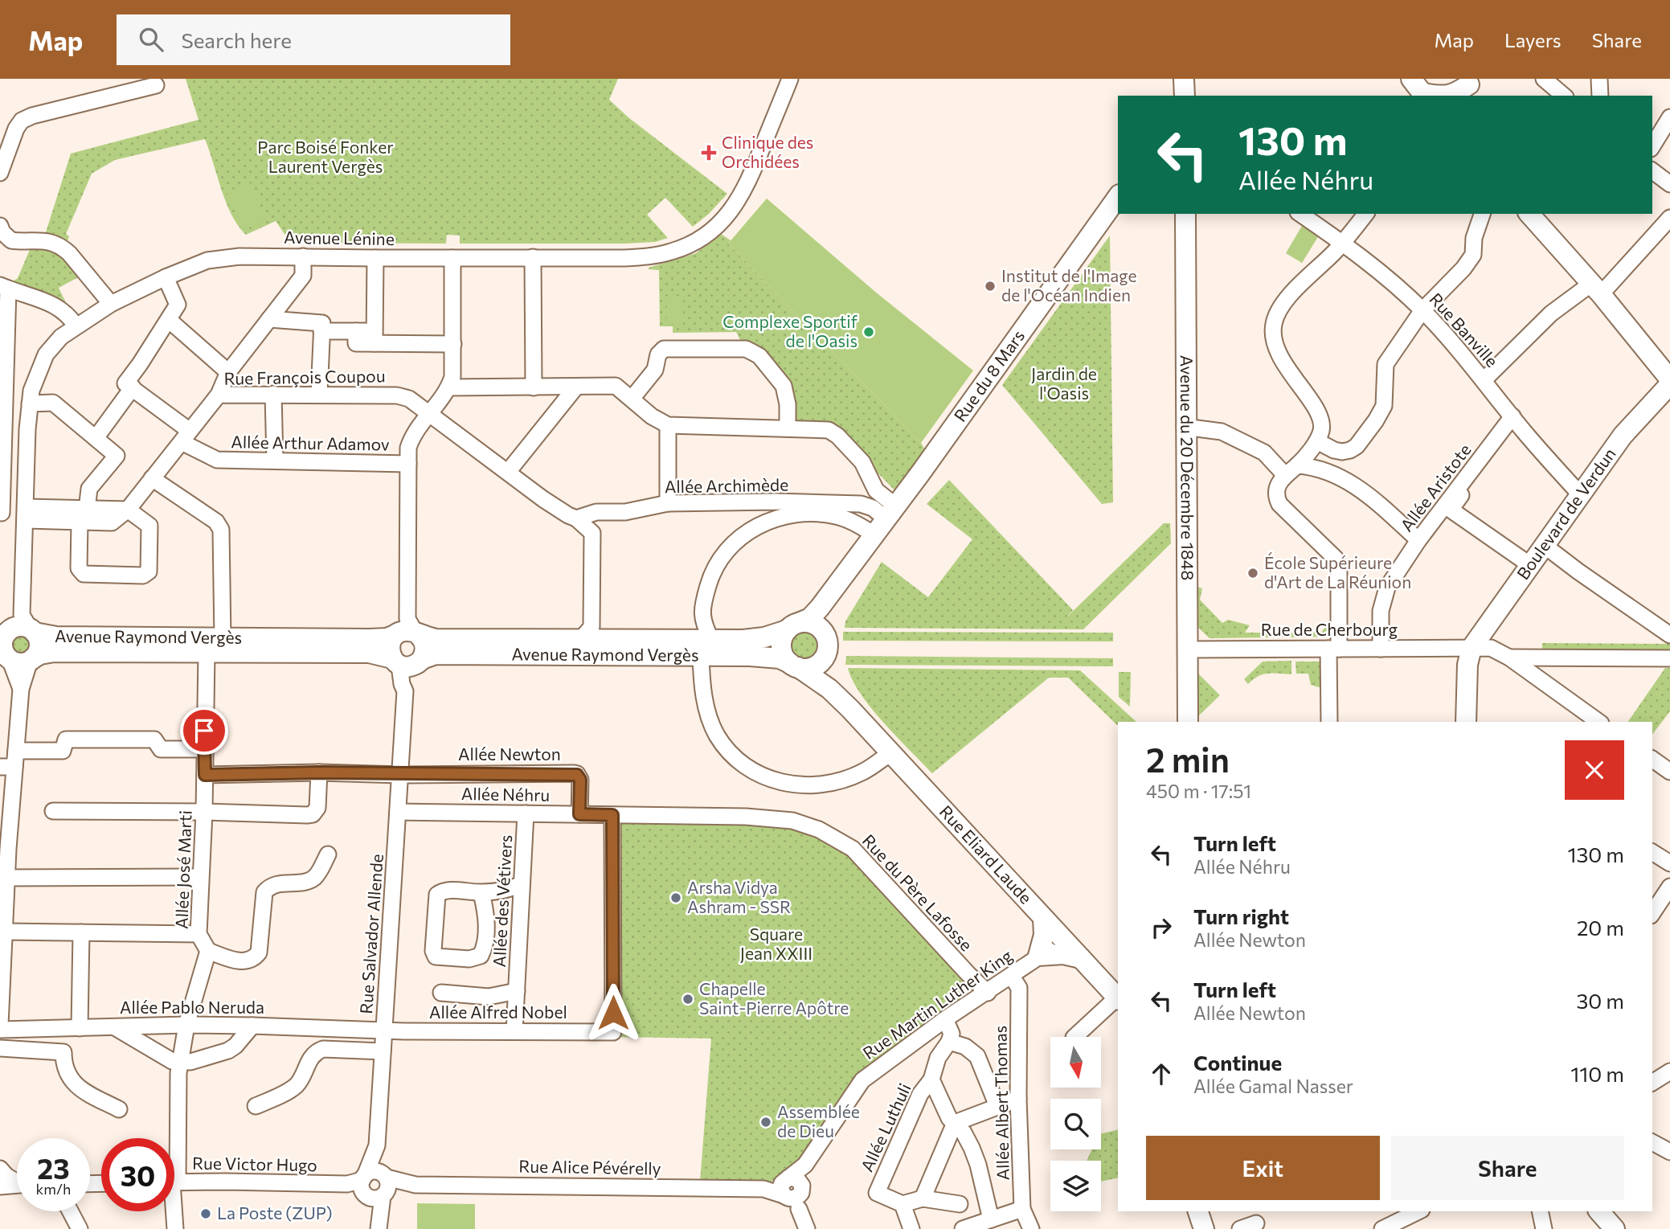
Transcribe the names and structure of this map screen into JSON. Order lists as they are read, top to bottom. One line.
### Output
{"streets":{"main road":["Rue du 8 Mars","Avenue du 20 Décembre 1848","Boulevard de Verdun","Avenue Raymond Vergès","Rue Eliard Laude"],"street":["Avenue Lénine","Rue Banville","Rue François Coupou","Allée Arthur Adamov","Allée Archimède","Allée Aristote","Rue de Cherbourg","Allée Newton","Allée Néhru","Allée José Marti","Rue du Père Lafosse","Allée des Vétivers","Rue Salvador Allende","Rue Martin Luther King","Allée Pablo Neruda","Allée Alfred Nobel","Allée Albert Thomas","Allée Luthuli","Rue Victor Hugo","Rue Alice Pévérelly"]},"crossings":[["Avenue Lénine","Avenue Raymond Vergès"],["Rue Banville","Allée Aristote"],["Rue Banville","Boulevard de Verdun"],["Rue du 8 Mars","Allée Archimède"],["Rue du 8 Mars","Avenue Raymond Vergès"],["Rue du 8 Mars","Rue Eliard Laude"],["Rue François Coupou","Allée Arthur Adamov"],["Avenue du 20 Décembre 1848","Rue de Cherbourg"],["Allée Aristote","Rue de Cherbourg"],["Boulevard de Verdun","Rue de Cherbourg"],["Avenue Raymond Vergès","Rue Eliard Laude"],["Avenue Raymond Vergès","Allée José Marti"],["Avenue Raymond Vergès","Rue Salvador Allende"],["Allée Newton","Allée Néhru"],["Allée Newton","Allée José Marti"],["Allée Newton","Rue Salvador Allende"],["Allée Néhru","Rue du Père Lafosse"],["Allée Néhru","Allée des Vétivers"],["Allée Néhru","Rue Salvador Allende"],["Allée Néhru","Allée Alfred Nobel"],["Rue Eliard Laude","Rue Martin Luther King"],["Rue du Père Lafosse","Rue Martin Luther King"],["Rue du Père Lafosse","Allée Alfred Nobel"],["Allée des Vétivers","Allée Alfred Nobel"],["Rue Salvador Allende","Allée Pablo Neruda"],["Rue Salvador Allende","Allée Alfred Nobel"],["Rue Salvador Allende","Rue Victor Hugo"],["Rue Martin Luther King","Allée Albert Thomas"],["Rue Martin Luther King","Rue Alice Pévérelly"],["Allée Pablo Neruda","Allée Alfred Nobel"],["Rue Victor Hugo","Rue Alice Pévérelly"]],"parks":["Parc Boisé Fonker Laurent Vergès","Jardin de l'Oasis","Square Jean XXIII"],"places":{"health":["Clinique des Orchidées"],"other":["Institut de l'Image de l'Océan Indien","Complexe Sportif de l'Oasis","École Supérieure d'Art de La Réunion","Arsha Vidya Ashram - SSR","Chapelle Saint-Pierre Apôtre","Assemblée de Dieu","La Poste (ZUP)"]},"north":"bottom","page":{"header":"Map","search":"Search here","nav":["Map","Layers","Share"],"turn":["130 m","Allée Néhru"],"heading":["2 min","450 m · 17:51"],"list":[{"name":"Turn left","note":"Allée Néhru","value":"130 m"},{"name":"Turn right","note":"Allée Newton","value":"20 m"},{"name":"Turn left","note":"Allée Newton","value":"30 m"},{"name":"Continue","note":"Allée Gamal Nasser","value":"110 m"}],"buttons":["Exit","Share"],"speed":"23 km/h","limit":"30"}}
